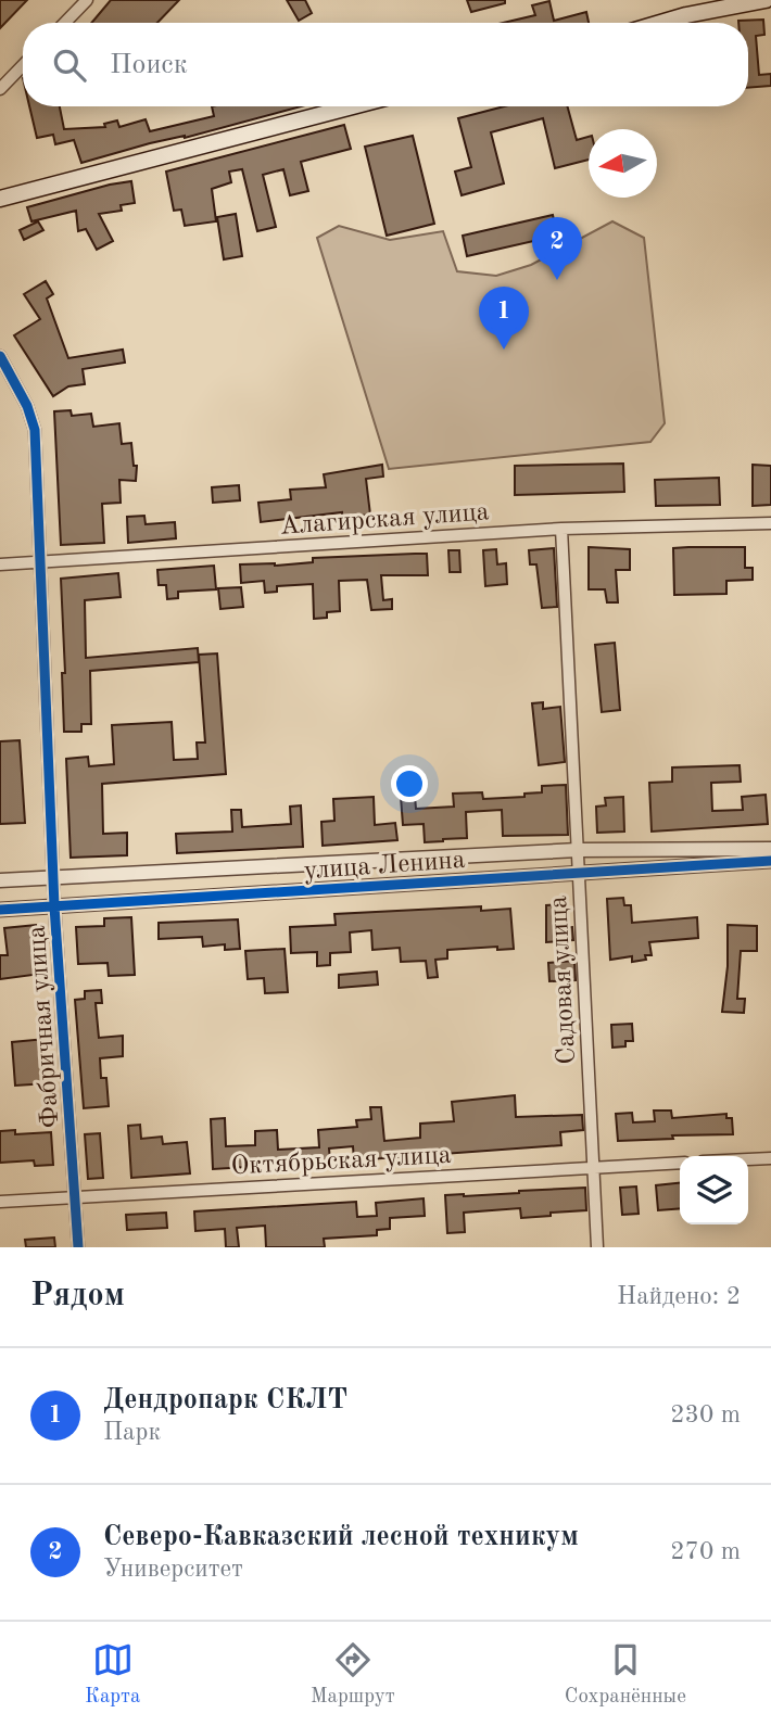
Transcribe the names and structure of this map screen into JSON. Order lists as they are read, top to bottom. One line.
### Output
{"streets":{"street":["Алагирская улица","улица Ленина","Садовая улица","Фабричная улица","Октябрьская улица"]},"crossings":[["Алагирская улица","Садовая улица"],["Алагирская улица","Фабричная улица"],["улица Ленина","Садовая улица"],["улица Ленина","Фабричная улица"],["Садовая улица","Октябрьская улица"],["Фабричная улица","Октябрьская улица"]],"north":"left","page":{"search":"Поиск","pins":["2","1"],"heading":["Рядом","Найдено: 2"],"list":[{"mark":"1","name":"Дендропарк СКЛТ","note":"Парк","value":"230 m"},{"mark":"2","name":"Северо-Кавказский лесной техникум","note":"Университет","value":"270 m"}],"nav":["Карта","Маршрут","Сохранённые"]}}
